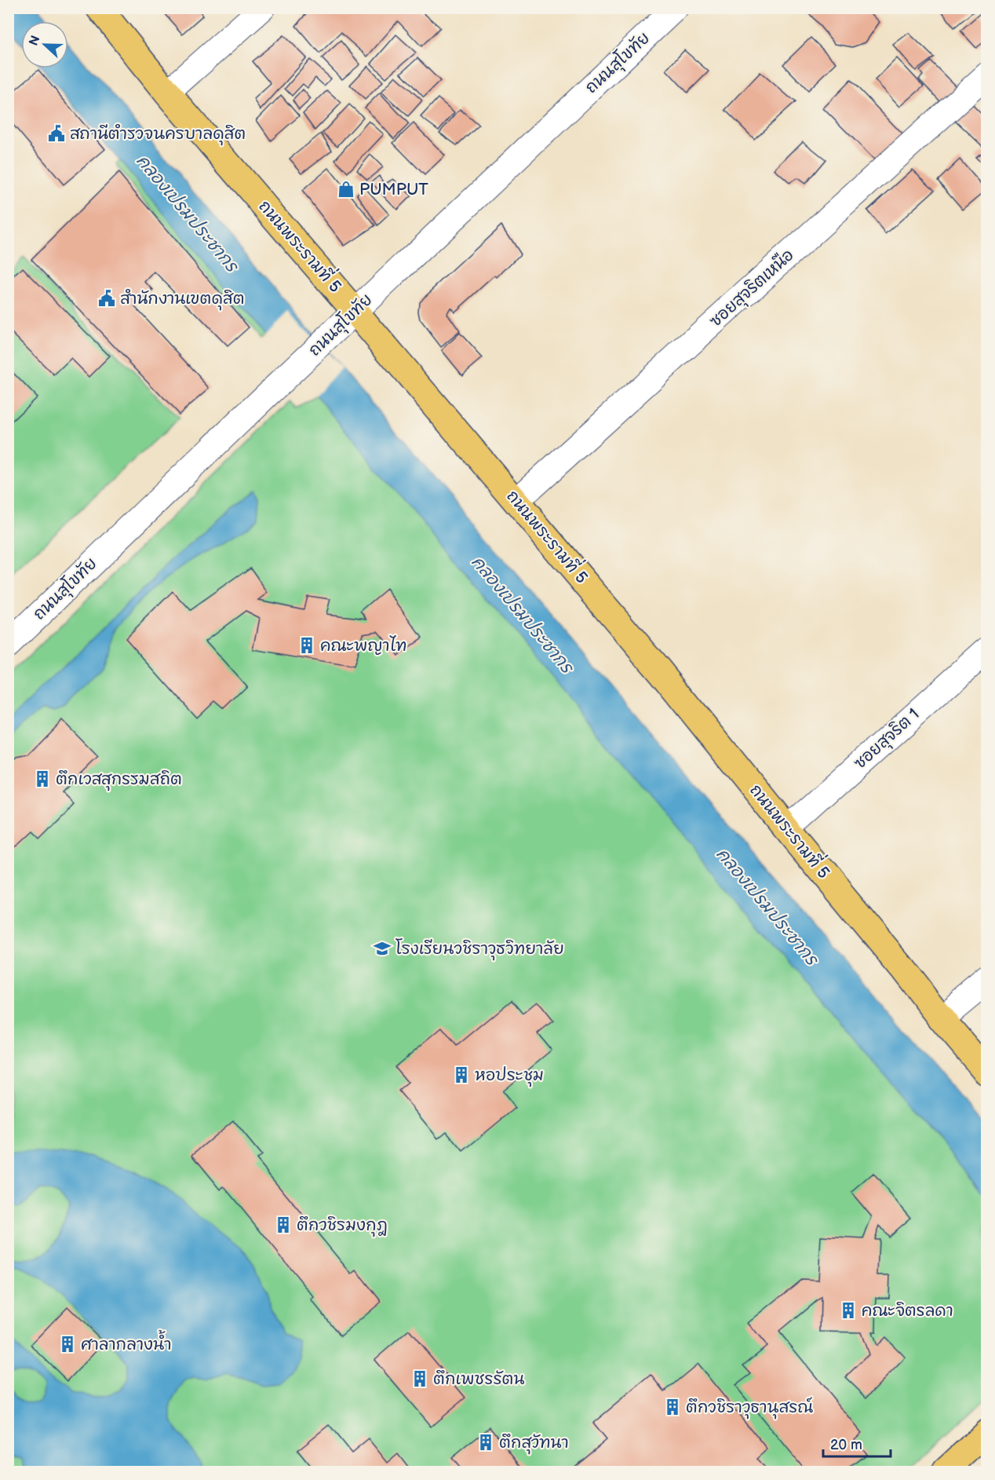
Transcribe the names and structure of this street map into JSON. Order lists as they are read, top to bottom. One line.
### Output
{"streets":{"main road":["ถนนพระรามที่ 5"],"street":["ถนนสุโขทัย","ซอยสุจริตเหนือ","ซอยสุจริต 1"]},"crossings":[["ถนนสุโขทัย","ถนนพระรามที่ 5"],["ถนนพระรามที่ 5","ซอยสุจริตเหนือ"],["ถนนพระรามที่ 5","ซอยสุจริต 1"]],"water":["คลองเปรมประชากร"],"places":{"public building":["สถานีตำรวจนครบาลดุสิต","สำนักงานเขตดุสิต"],"shop":["PUMPUT"],"building":["คณะพญาไท","ตึกเวสสุกรรมสถิต","หอประชุม","ตึกวชิรมงกุฎ","คณะจิตรลดา","ศาลากลางน้ำ","ตึกเพชรรัตน","ตึกวชิราวุธานุสรณ์","ตึกสุวัทนา"],"school or university":["โรงเรียนวชิราวุธวิทยาลัย"]},"scale_bar":"20 m","north":"left"}
